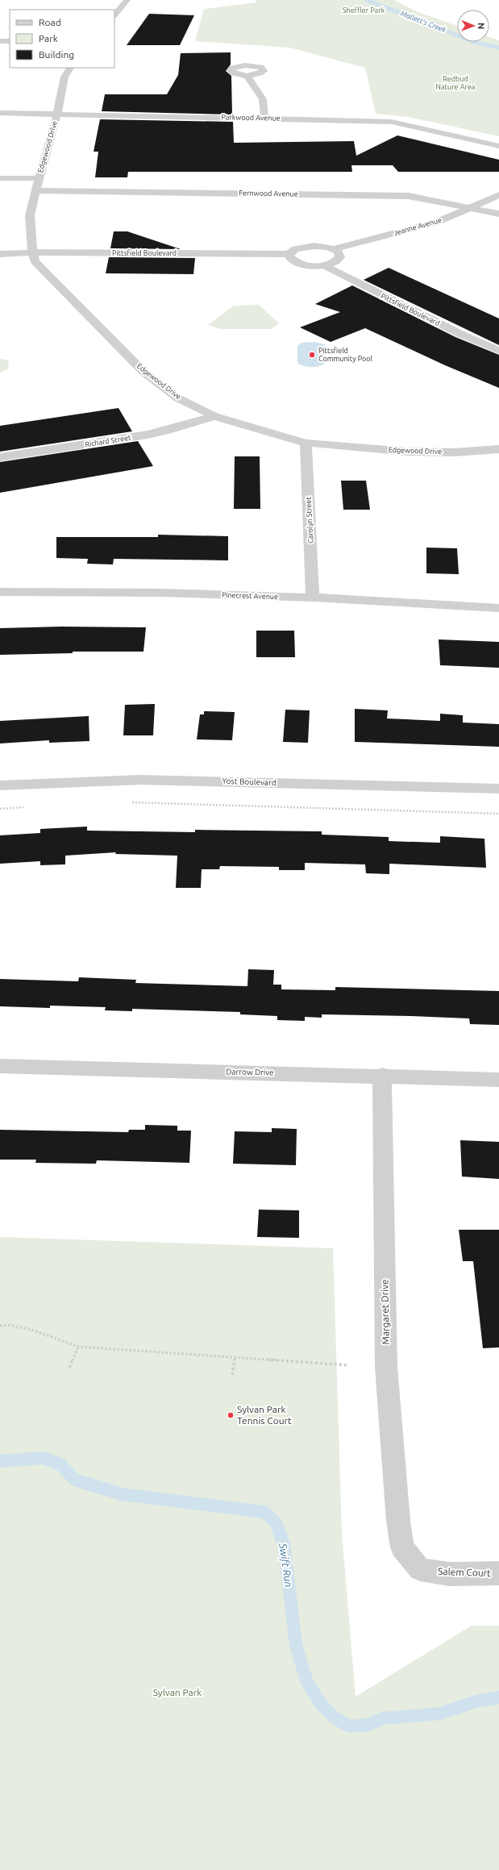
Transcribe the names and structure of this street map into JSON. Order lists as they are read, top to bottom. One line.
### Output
{"streets":{"street":["Parkwood Avenue","Edgewood Drive","Fernwood Avenue","Jeanne Avenue","Pittsfield Boulevard","Richard Street","Carolyn Street","Pinecrest Avenue","Yost Boulevard","Darrow Drive","Margaret Drive","Salem Court"]},"crossings":[["Parkwood Avenue","Edgewood Drive"],["Edgewood Drive","Fernwood Avenue"],["Edgewood Drive","Pittsfield Boulevard"],["Edgewood Drive","Richard Street"],["Edgewood Drive","Carolyn Street"],["Fernwood Avenue","Jeanne Avenue"],["Jeanne Avenue","Pittsfield Boulevard"],["Carolyn Street","Pinecrest Avenue"],["Darrow Drive","Margaret Drive"],["Margaret Drive","Salem Court"]],"water":["Mallett's Creek","Swift Run"],"parks":["Sheffler Park","Redbud Nature Area","Sylvan Park"],"places":["Pittsfield Community Pool","Sylvan Park Tennis Court"],"legend":["Road","Park","Building"],"north":"right"}
